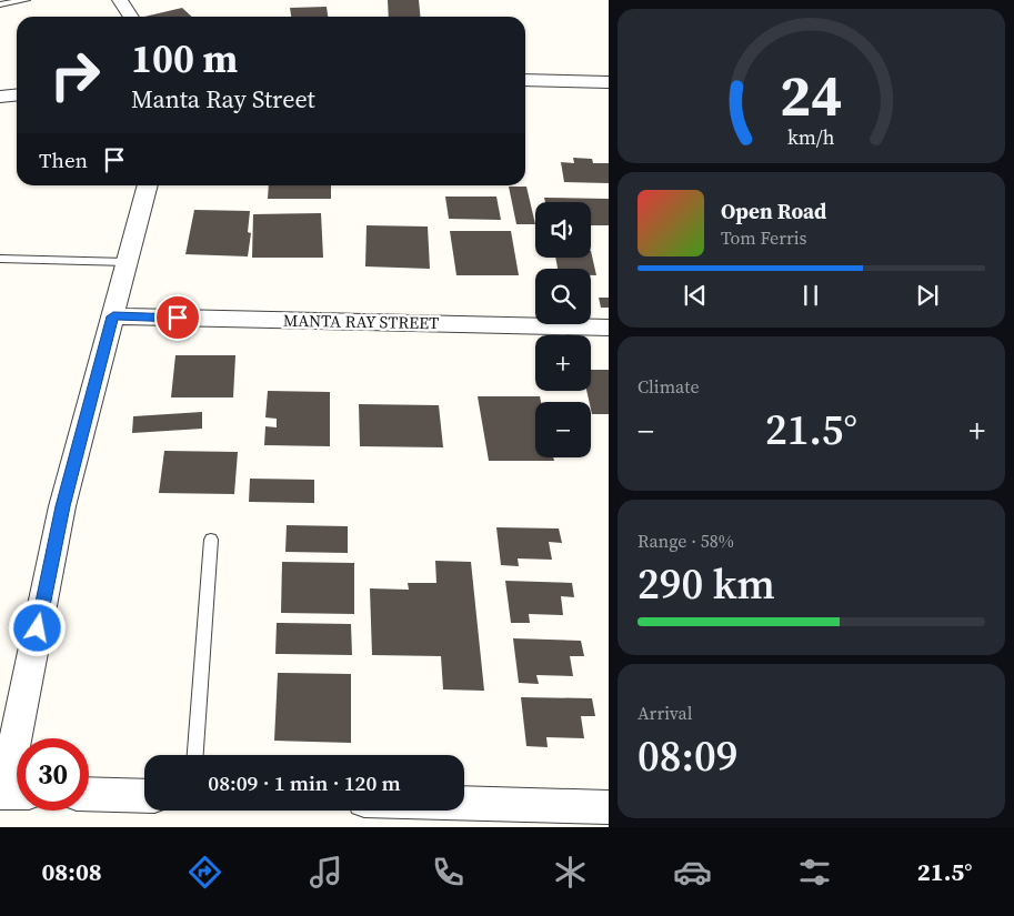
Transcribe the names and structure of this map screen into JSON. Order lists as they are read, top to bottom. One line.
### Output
{"streets":{"street":["MANTA RAY STREET"]},"page":{"turn":["100 m","Manta Ray Street"],"then":"Then","song":["Open Road","Tom Ferris"],"map_buttons":["+","−"],"tile":["Climate",["Range · 58%","290 km"],["Arrival","08:09"]],"heat":["−","21.5°","+"],"limit":"30","trip":"08:09 · 1 min · 120 m","tabs":["08:08","21.5°"],"gauge":["24","km/h"]}}
